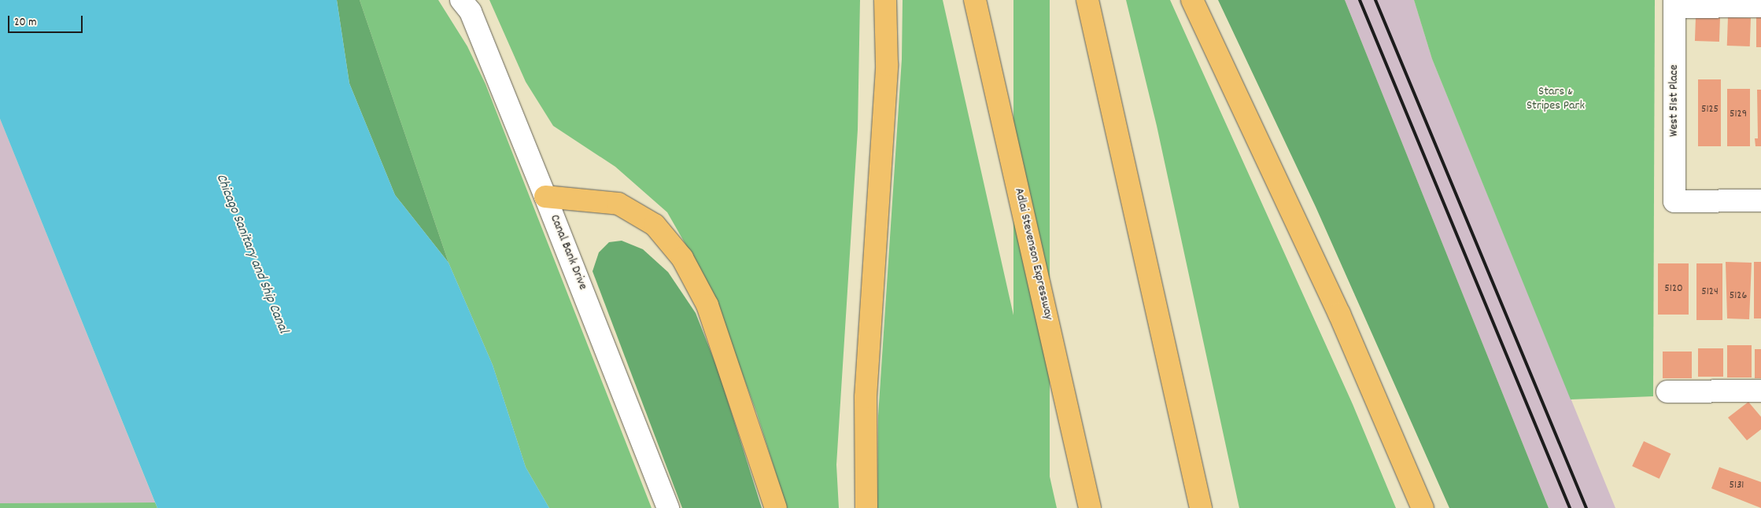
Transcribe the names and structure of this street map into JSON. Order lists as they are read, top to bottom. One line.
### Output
{"streets":{"main road":["Adlai Stevenson Expressway"],"street":["West 51st Place","Canal Bank Drive"]},"water":["Chicago Sanitary and Ship Canal"],"parks":["Stars & Stripes Park"],"house_numbers":["5125","5129","5120","5124","5126","5131"],"scale_bar":"20 m"}
